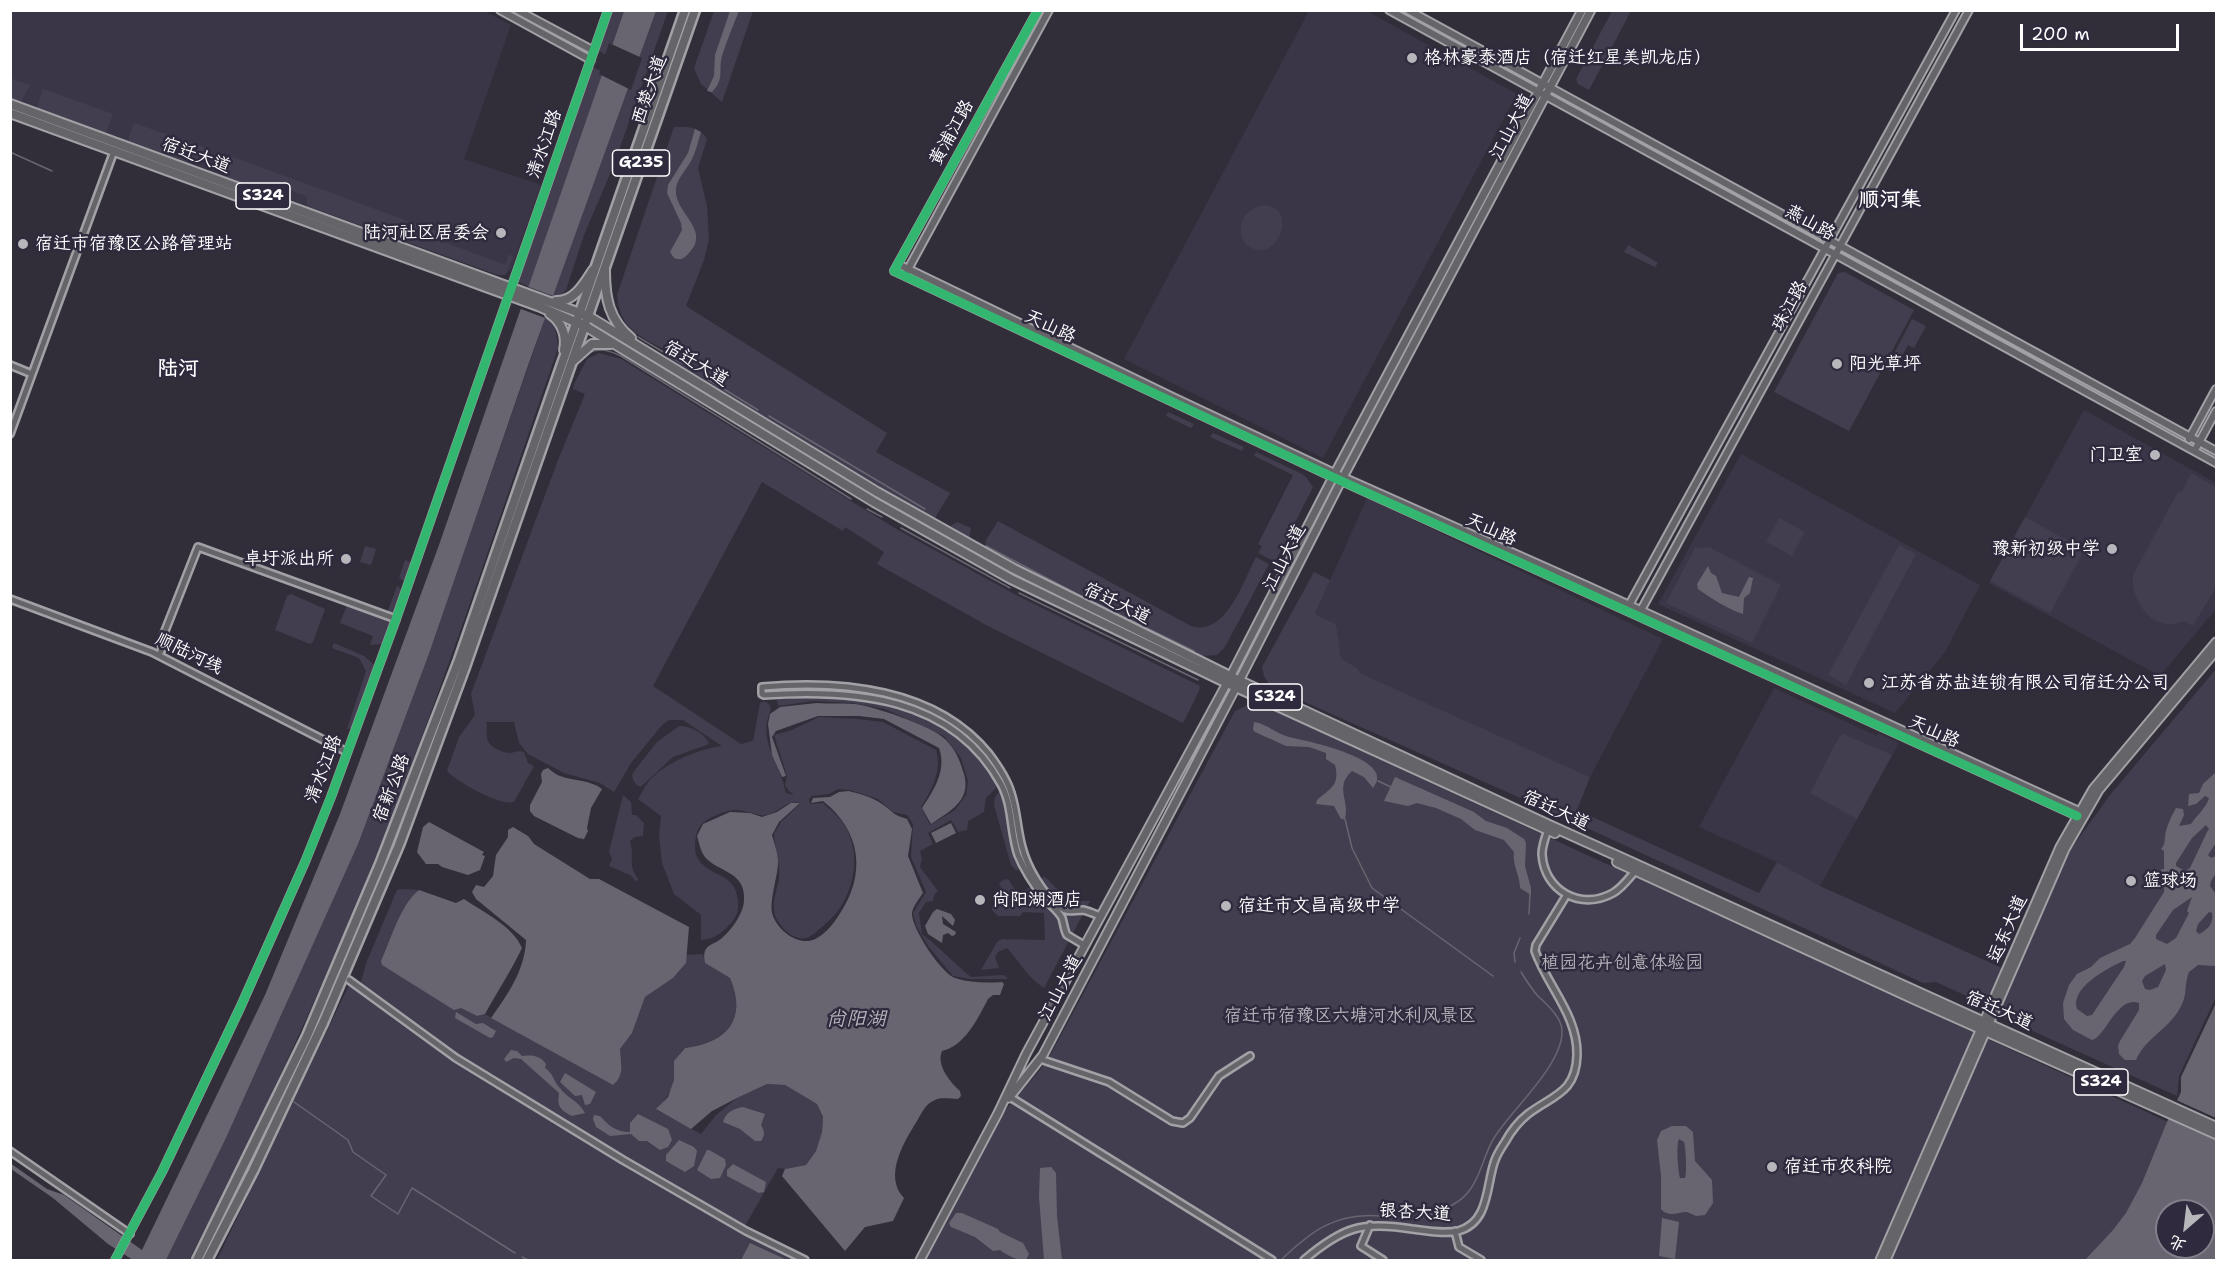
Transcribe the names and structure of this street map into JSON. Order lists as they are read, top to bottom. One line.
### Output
{"streets":{"highway":["西楚大道","G235","宿新公路"],"main road":["江山大道","宿迁大道","S324","运东大道"],"street":["黄浦江路","清水江路","燕山路","珠江路","天山路","顺陆河线","银杏大道"]},"crossings":[["西楚大道","宿迁大道"],["西楚大道","宿新公路"],["江山大道","宿迁大道"],["江山大道","燕山路"],["江山大道","天山路"],["黄浦江路","天山路"],["清水江路","宿迁大道"],["清水江路","顺陆河线"],["宿迁大道","宿新公路"],["宿迁大道","运东大道"],["燕山路","珠江路"],["珠江路","天山路"],["天山路","运东大道"]],"districts":["顺河集","陆河"],"water":["尚阳湖"],"parks":["植园花卉创意体验园","宿迁市宿豫区六塘河水利风景区"],"places":["格林豪泰酒店（宿迁红星美凯龙店）","陆河社区居委会","宿迁市宿豫区公路管理站","阳光草坪","门卫室","豫新初级中学","卓圩派出所","江苏省苏盐连锁有限公司宿迁分公司","篮球场","尚阳湖酒店","宿迁市文昌高级中学","宿迁市农科院"],"scale_bar":"200 m","north":"bottom left"}
